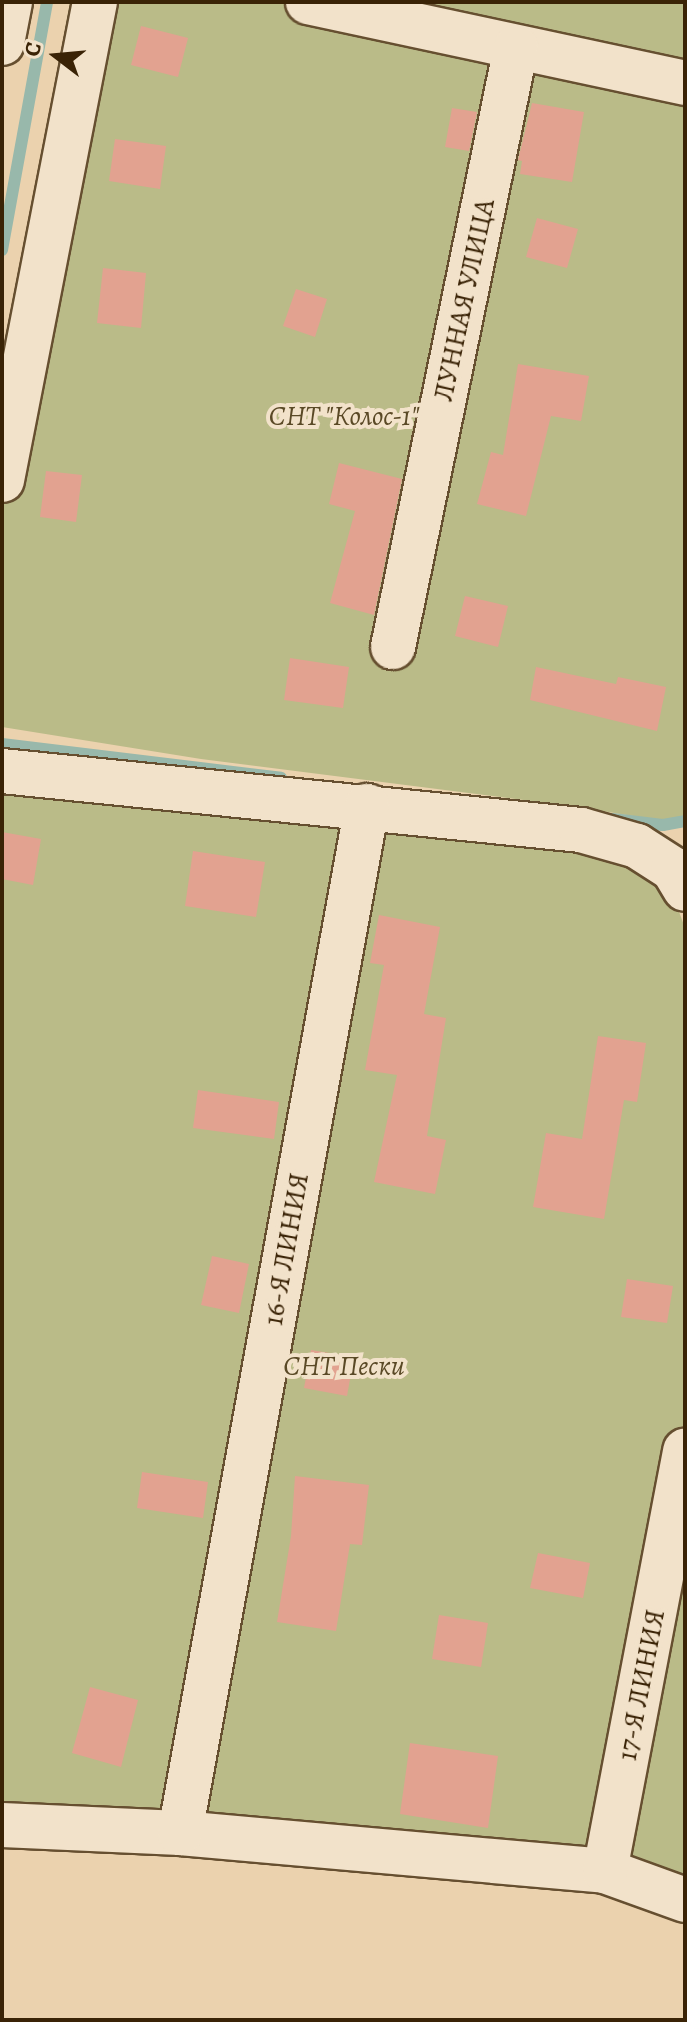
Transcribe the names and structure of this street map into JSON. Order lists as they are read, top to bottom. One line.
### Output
{"streets":{"street":["ЛУННАЯ УЛИЦА","16-Я ЛИНИЯ","17-Я ЛИНИЯ"]},"parks":["СНТ \"Колос-1\"","СНТ Пески"],"north":"left"}
